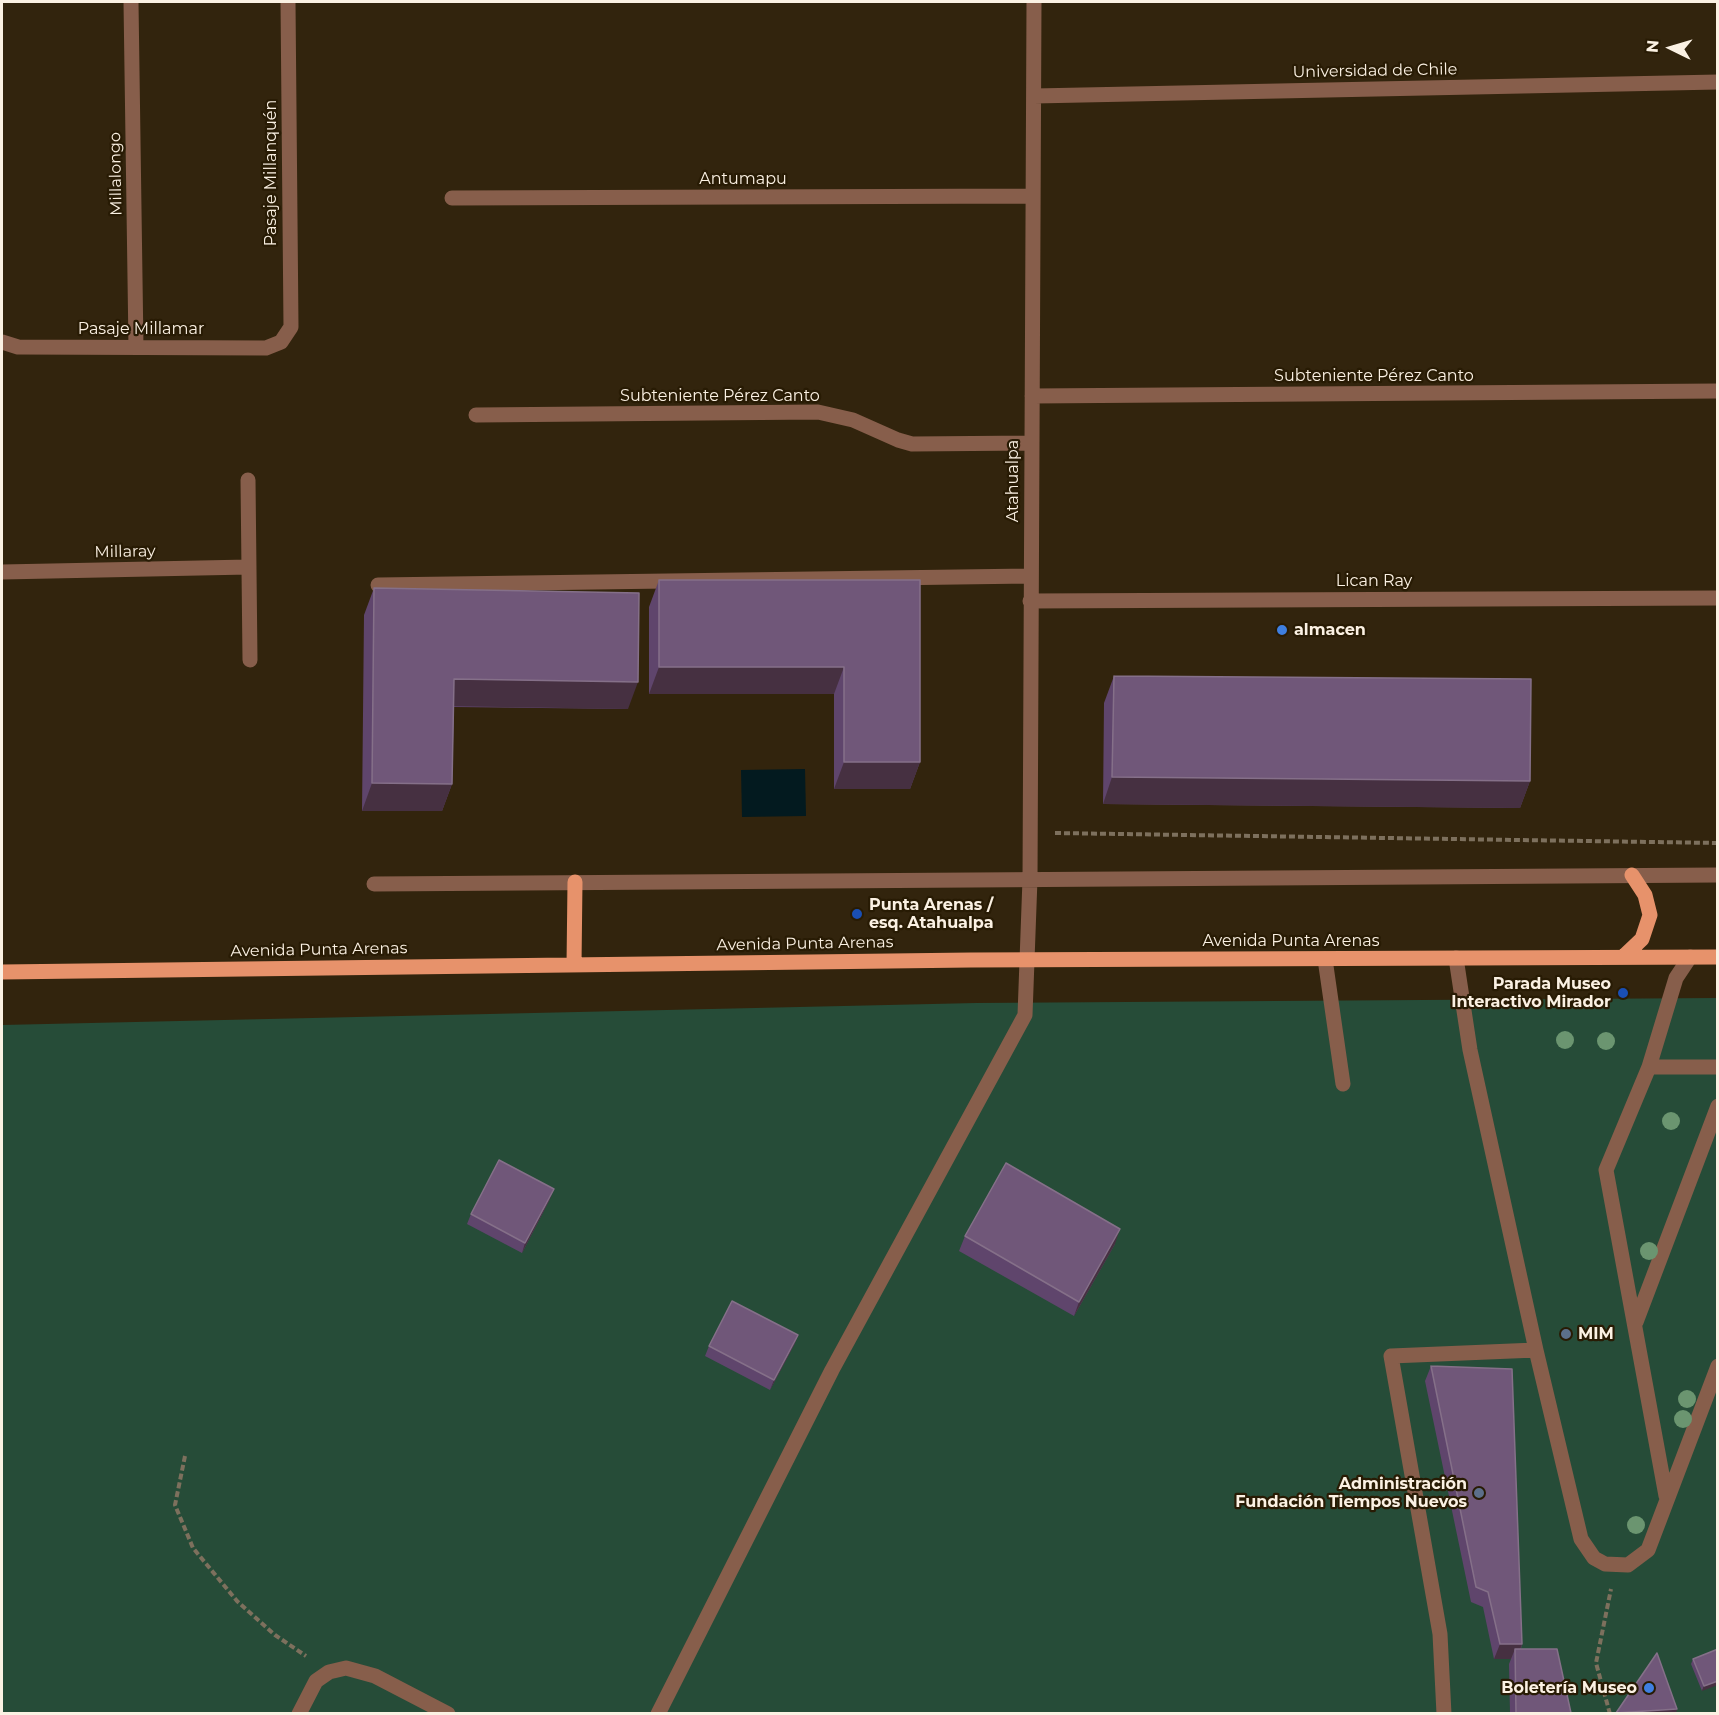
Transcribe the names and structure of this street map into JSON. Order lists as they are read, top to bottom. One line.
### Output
{"streets":{"main road":["Avenida Punta Arenas"],"street":["Universidad de Chile","Pasaje Millanquén","Millalongo","Antumapu","Pasaje Millamar","Subteniente Pérez Canto","Atahualpa","Millaray","Lican Ray"]},"crossings":[["Universidad de Chile","Atahualpa"],["Pasaje Millanquén","Pasaje Millamar"],["Millalongo","Pasaje Millamar"],["Antumapu","Atahualpa"],["Subteniente Pérez Canto","Atahualpa"],["Atahualpa","Lican Ray"],["Atahualpa","Avenida Punta Arenas"]],"places":["almacen","Punta Arenas / esq. Atahualpa","Parada Museo Interactivo Mirador","MIM","Administración Fundación Tiempos Nuevos","Boletería Museo"],"north":"left"}
